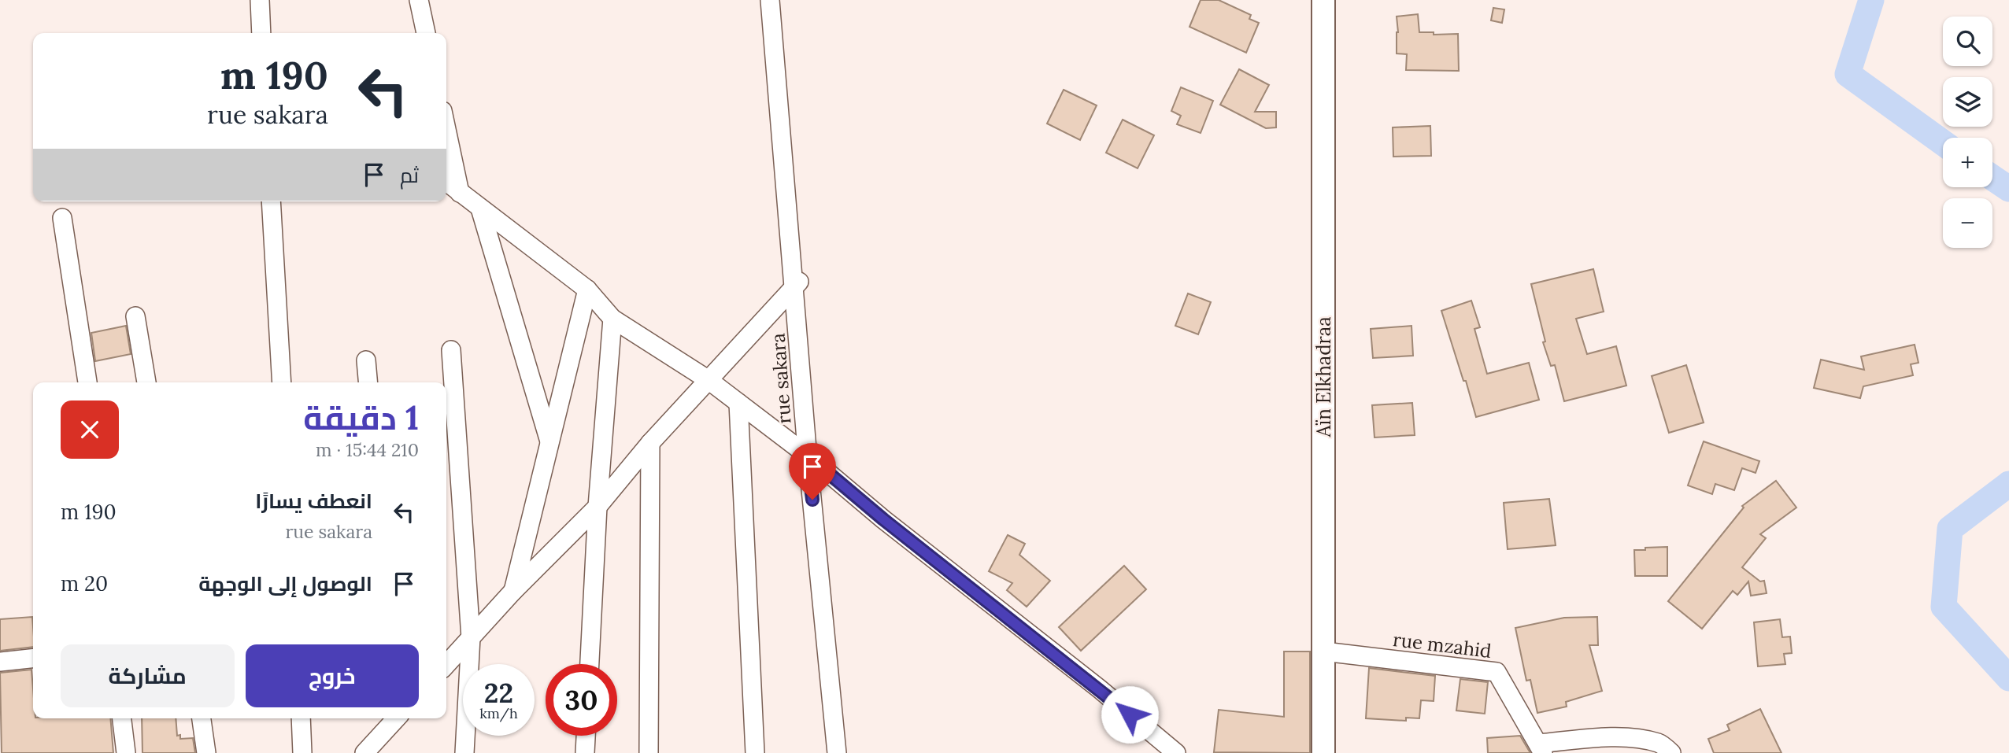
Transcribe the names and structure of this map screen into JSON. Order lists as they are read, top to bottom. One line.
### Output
{"streets":{"main road":["Aïn Elkhadraa"],"street":["rue sakara","rue mzahid"]},"crossings":[["Aïn Elkhadraa","rue mzahid"]],"page":{"map_buttons":["+","−"],"turn":["190 m","rue sakara"],"then":"ثم","heading":["1 دقيقة","210 m · 15:44"],"list":[{"name":"انعطف يسارًا","note":"rue sakara","value":"190 m"},{"name":"الوصول إلى الوجهة","value":"20 m"}],"buttons":["خروج","مشاركة"],"speed":"22 km/h","limit":"30"}}
